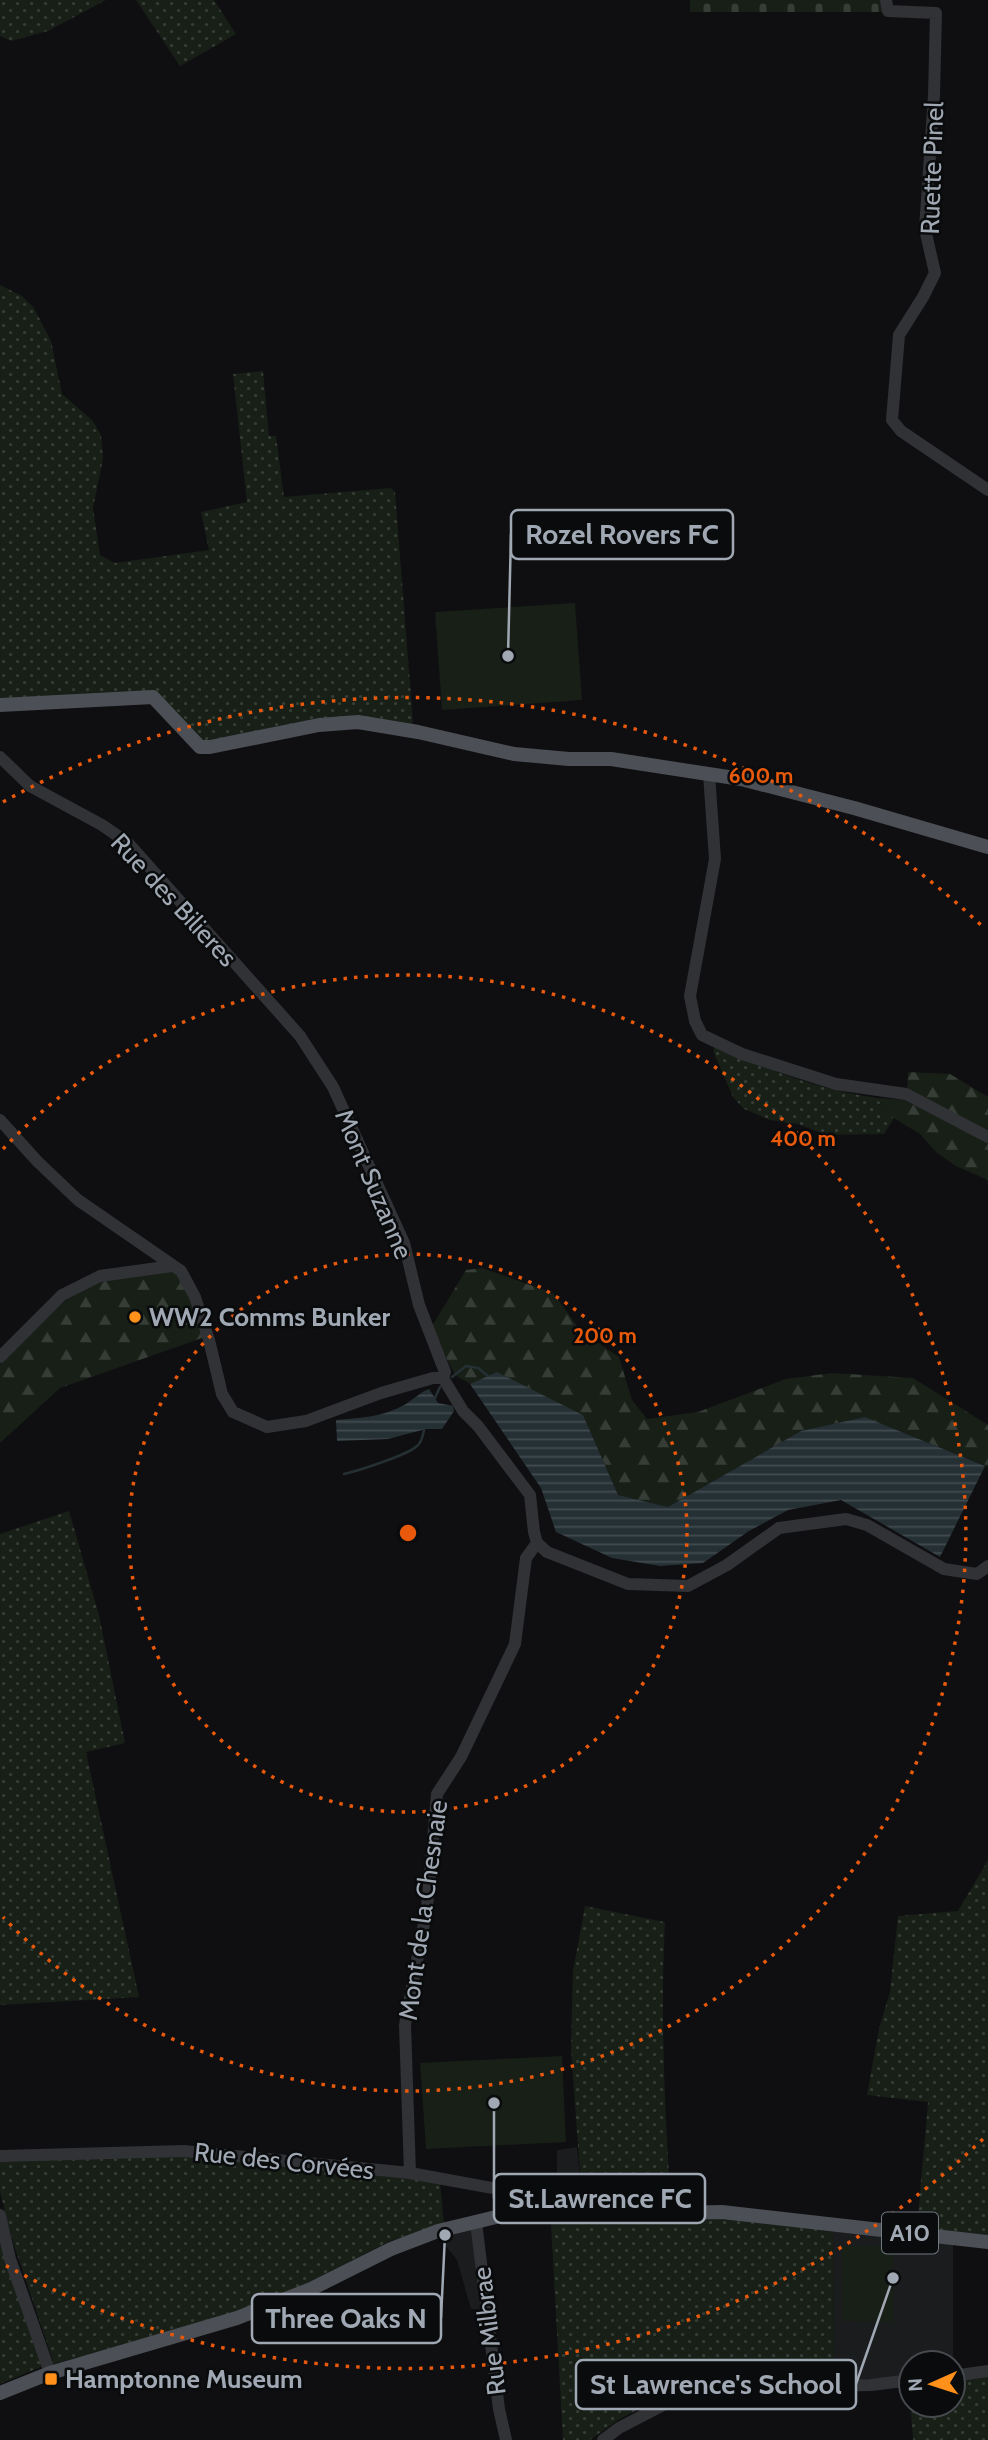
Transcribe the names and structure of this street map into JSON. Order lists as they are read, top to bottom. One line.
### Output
{"streets":{"main road":["A10"],"street":["Ruette Pinel","Rue des Bilieres","Mont Suzanne","Mont de la Chesnaie","Rue des Corvées","Rue Milbrae"]},"crossings":[["Rue des Bilieres","Mont Suzanne"],["Mont Suzanne","Mont de la Chesnaie"],["Mont de la Chesnaie","Rue des Corvées"],["Rue des Corvées","A10"],["A10","Rue Milbrae"]],"places":{"other":["Rozel Rovers FC","WW2 Comms Bunker","St.Lawrence FC","Three Oaks N","St Lawrence's School"],"transit":["Hamptonne Museum"]},"north":"left","rings":["600 m","400 m","200 m"]}
